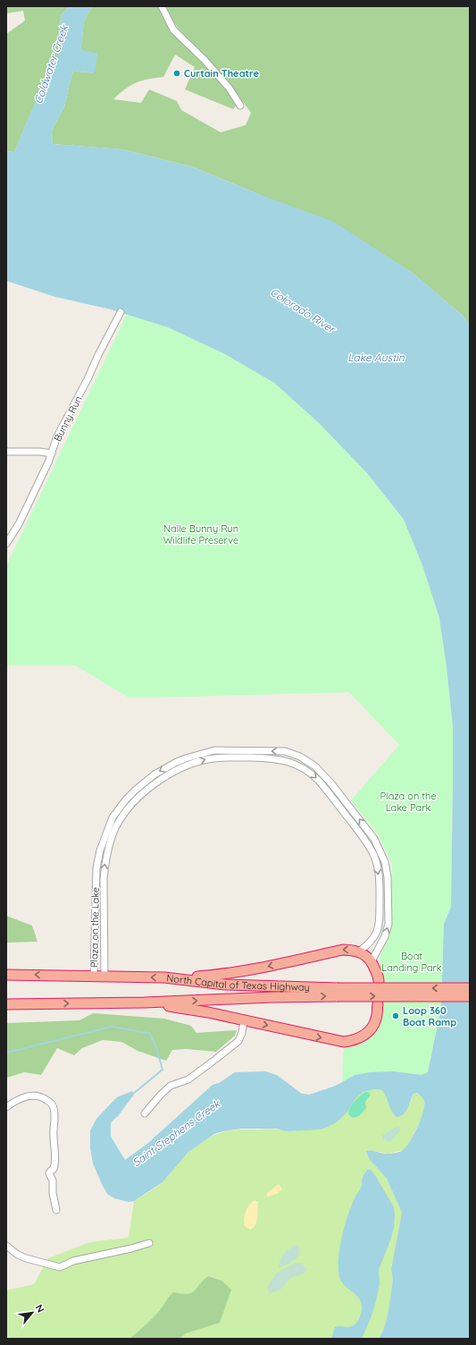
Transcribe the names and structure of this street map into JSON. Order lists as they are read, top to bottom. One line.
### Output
{"streets":{"highway":["North Capital of Texas Highway"],"street":["Bunny Run","Plaza on the Lake"]},"crossings":[["Plaza on the Lake","North Capital of Texas Highway"]],"water":["Coldwater Creek","Colorado River","Lake Austin","Saint Stephens Creek"],"parks":["Nalle Bunny Run Wildlife Preserve","Plaza on the Lake Park","Boat Landing Park"],"places":["Curtain Theatre","Loop 360 Boat Ramp"],"north":"top right"}
